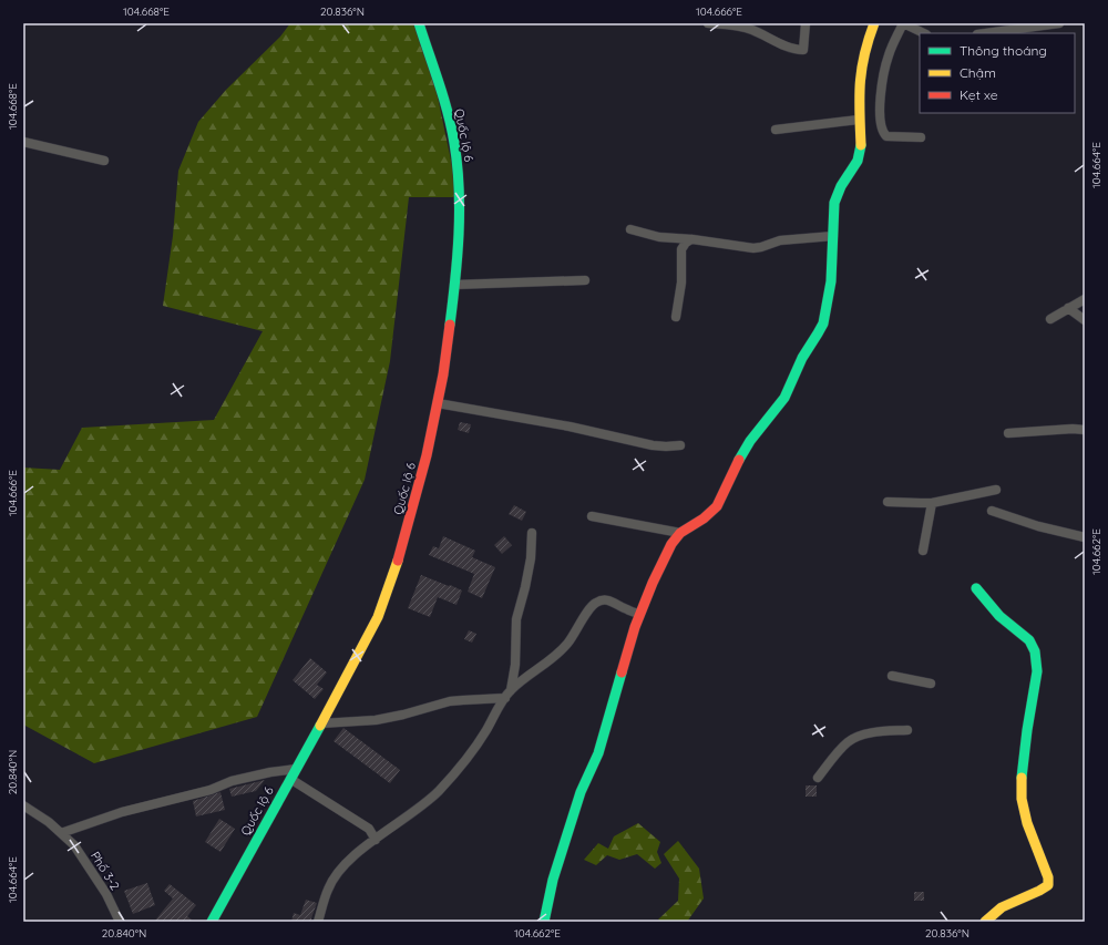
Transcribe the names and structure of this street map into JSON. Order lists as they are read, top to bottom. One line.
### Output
{"streets":{"main road":["Quốc lộ 6"],"street":["Phố 3-2"]},"legend":["Thông thoáng","Chậm","Kẹt xe"],"coordinates":["104.668°E","20.836°N","104.666°E","104.664°E","104.662°E","20.840°N"]}
